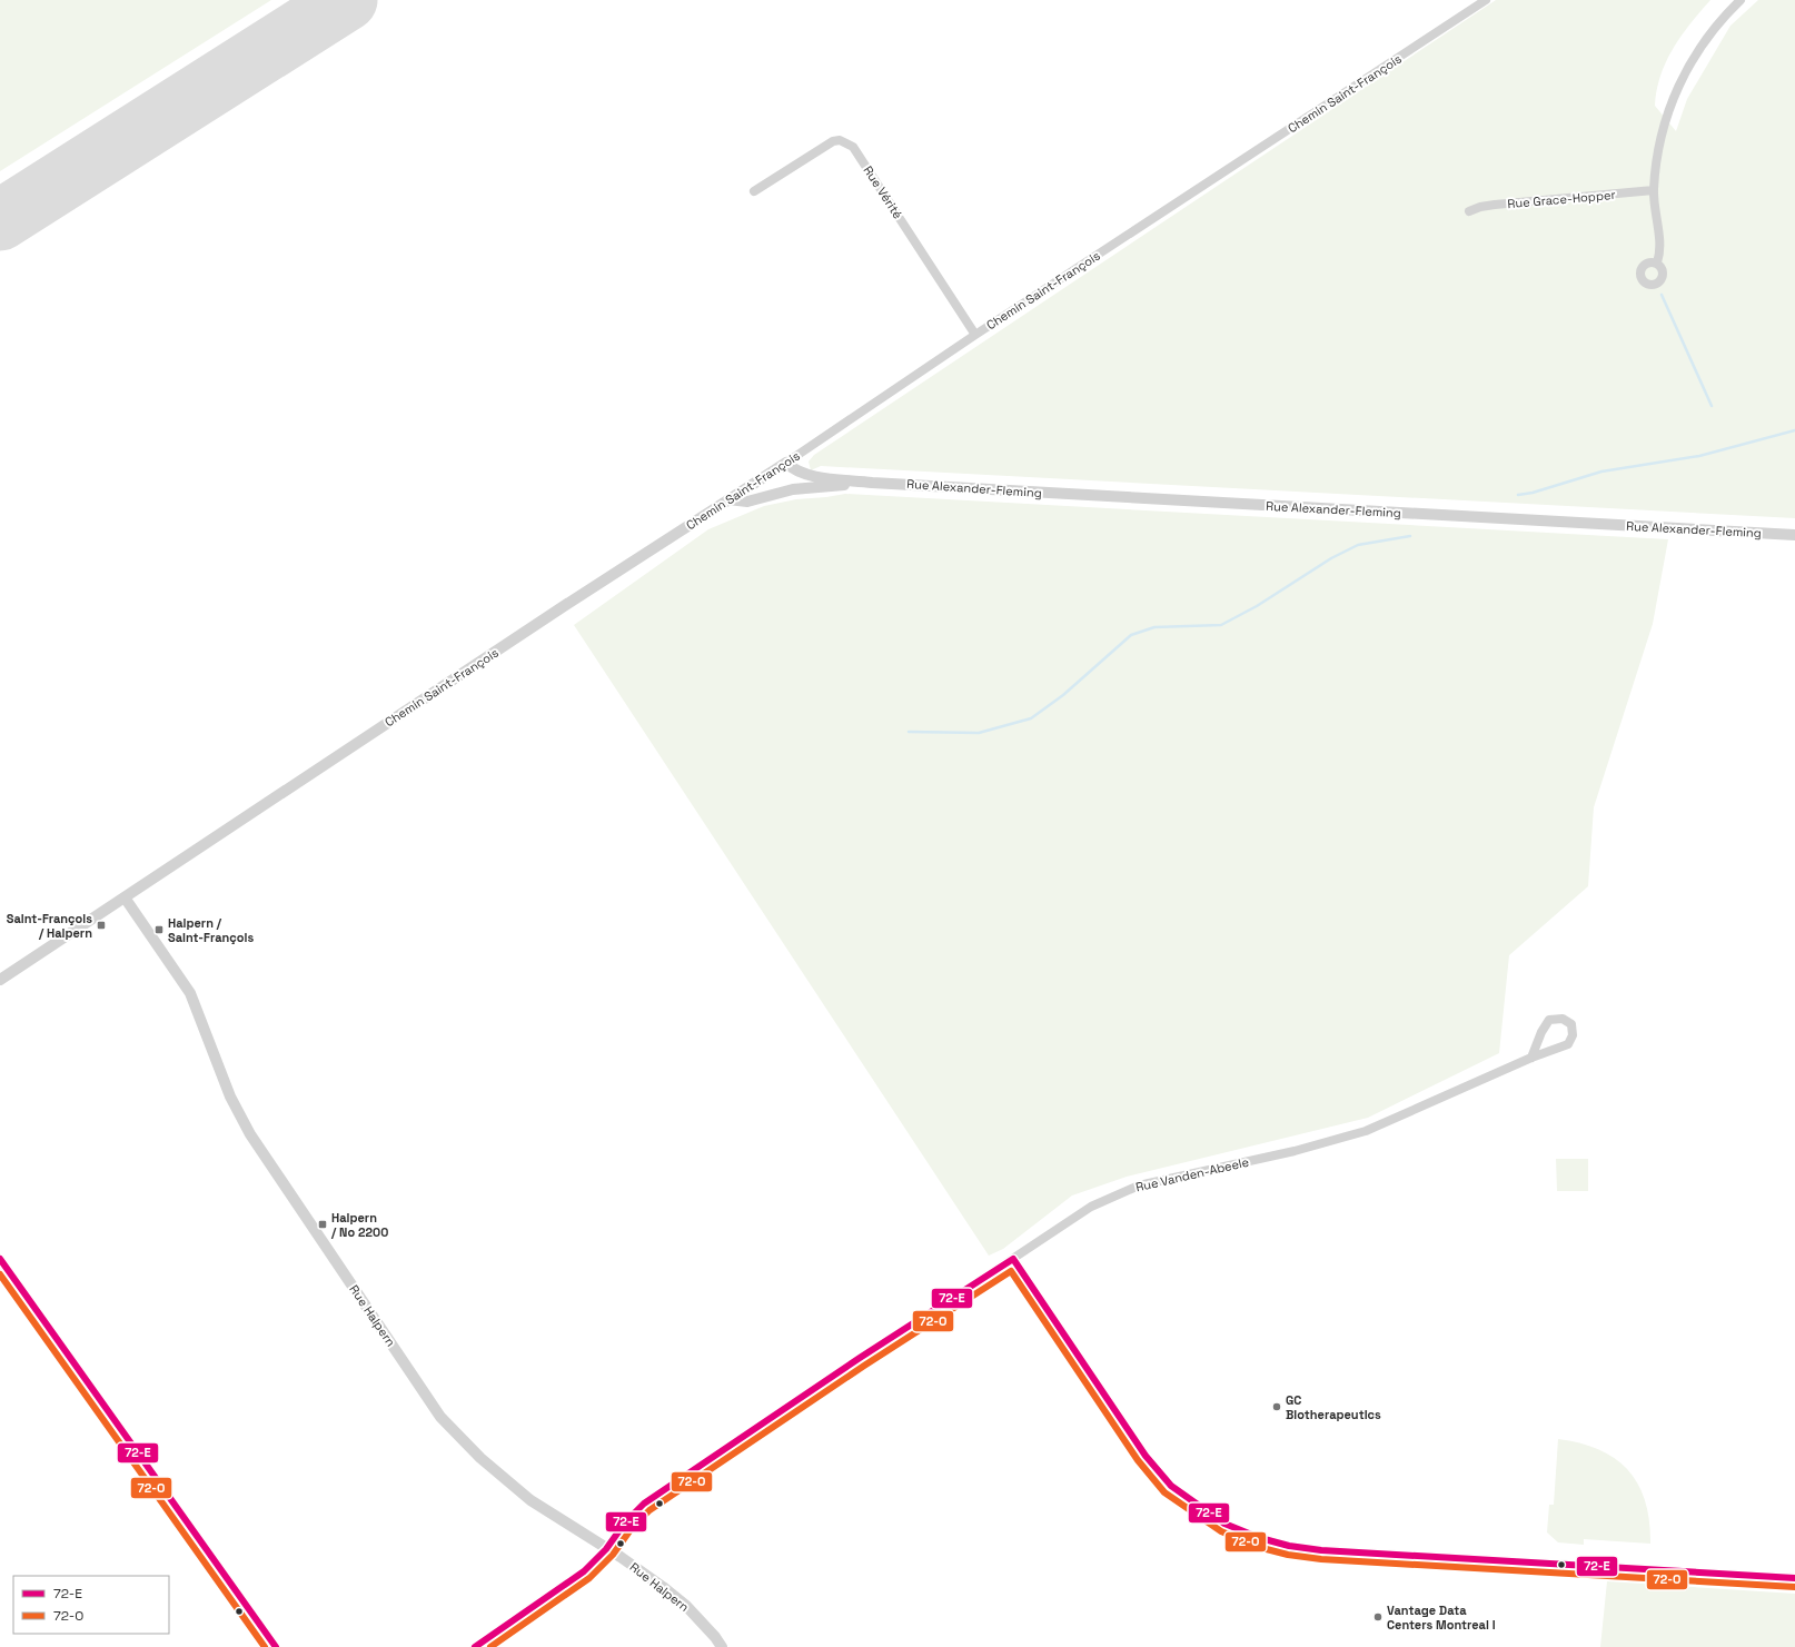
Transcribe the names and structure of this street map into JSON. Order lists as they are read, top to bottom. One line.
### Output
{"streets":{"street":["Chemin Saint-François","Rue Vérité","Rue Grace-Hopper","Rue Alexander-Fleming","Rue Vanden-Abeele","Rue Halpern"]},"crossings":[["Chemin Saint-François","Rue Vérité"],["Chemin Saint-François","Rue Alexander-Fleming"],["Chemin Saint-François","Rue Halpern"],["Rue Vanden-Abeele","Rue Halpern"]],"places":{"transit":["Saint-François / Halpern","Halpern / Saint-François","Halpern / No 2200"],"other":["GC Biotherapeutics","Vantage Data Centers Montreal I"]},"lines":["transit line 72-E","transit line 72-O"],"legend":["72-E","72-O"]}
